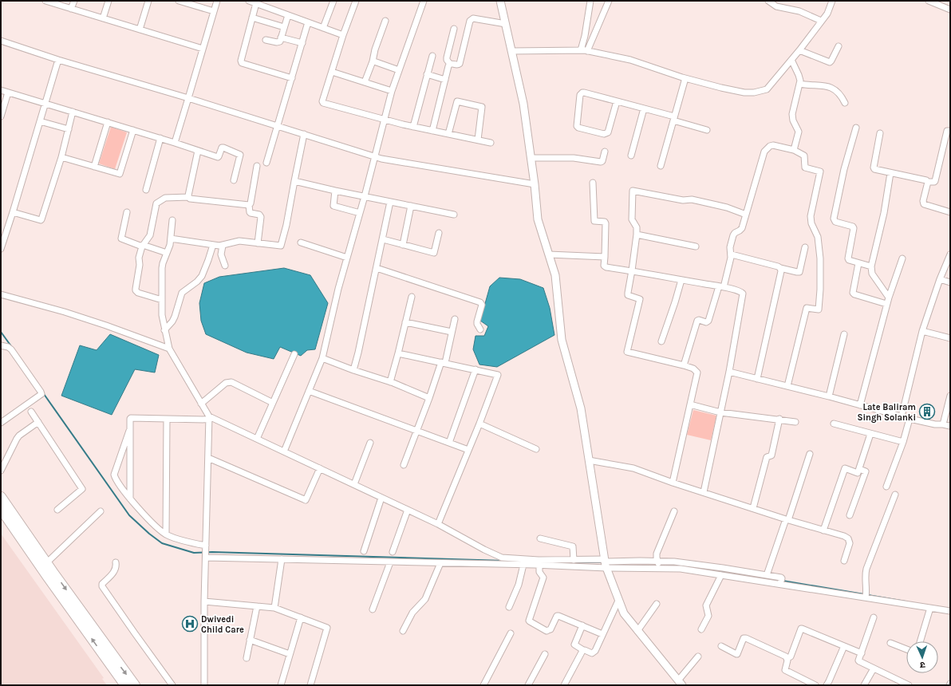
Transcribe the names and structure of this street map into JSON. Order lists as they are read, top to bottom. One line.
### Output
{"places":{"building":["Late Baliram Singh Solanki"],"hospital":["Dwivedi Child Care"]},"north":"bottom"}
